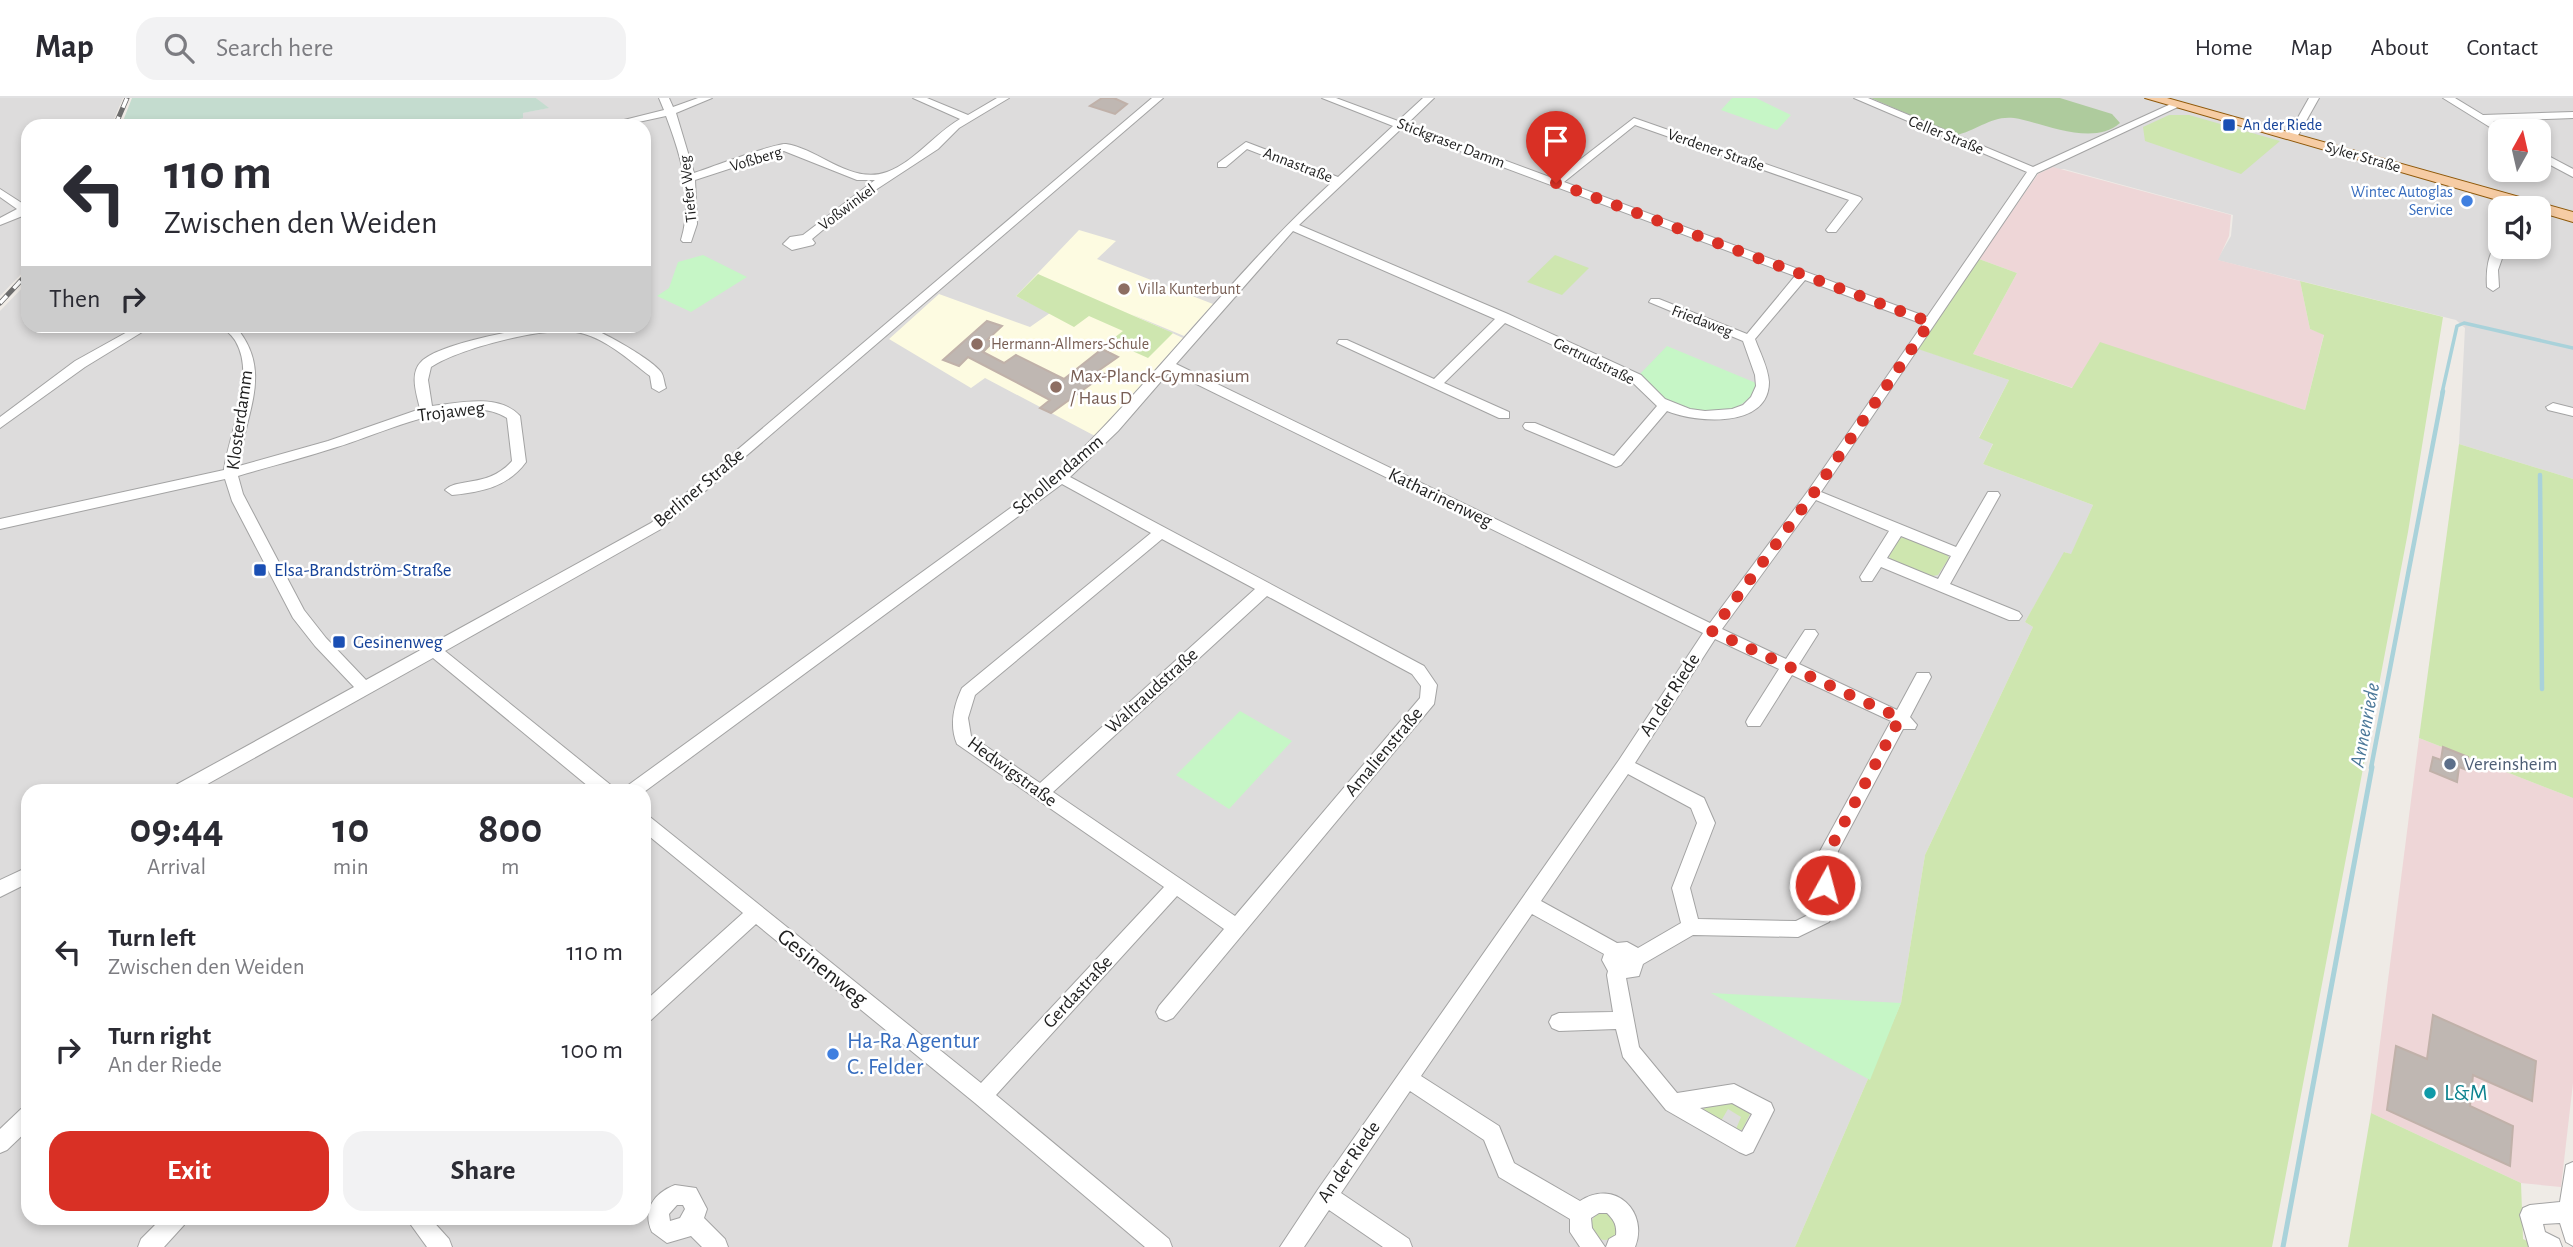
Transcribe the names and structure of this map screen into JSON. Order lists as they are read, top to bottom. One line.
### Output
{"streets":{"main road":["Syker Straße"],"street":["Celler Straße","Stickgraser Damm","Verdener Straße","Voßberg","Annastraße","Tiefer Weg","Voßwinkel","Friedaweg","Gertrudstraße","Trojaweg","Klosterdamm","Schollendamm","Berliner Straße","Katharinenweg","Waltraudstraße","An der Riede","Amalienstraße","Hedwigstraße","Gesinenweg","Gerdastraße"]},"crossings":[["Celler Straße","An der Riede"],["Stickgraser Damm","Verdener Straße"],["Stickgraser Damm","Schollendamm"],["Stickgraser Damm","An der Riede"],["Voßberg","Tiefer Weg"],["Voßberg","Voßwinkel"],["Annastraße","Schollendamm"],["Friedaweg","Gertrudstraße"],["Gertrudstraße","Schollendamm"],["Trojaweg","Klosterdamm"],["Klosterdamm","Berliner Straße"],["Schollendamm","Katharinenweg"],["Schollendamm","Amalienstraße"],["Katharinenweg","An der Riede"],["Waltraudstraße","Amalienstraße"],["Waltraudstraße","Hedwigstraße"],["Amalienstraße","Hedwigstraße"],["Hedwigstraße","Gerdastraße"],["Gesinenweg","Gerdastraße"]],"water":["Annenriede"],"places":{"transit":["An der Riede","Elsa-Brandström-Straße","Gesinenweg"],"other":["Wintec Autoglas Service","Villa Kunterbunt","Hermann-Allmers-Schule","Max-Planck-Gymnasium / Haus D","Vereinsheim","Ha-Ra Agentur C. Felder","L&M"]},"north":"top","page":{"header":"Map","search":"Search here","nav":["Home","Map","About","Contact"],"turn":["110 m","Zwischen den Weiden"],"then":"Then","eta":["09:44","Arrival","10","min","800","m"],"list":[{"name":"Turn left","note":"Zwischen den Weiden","value":"110 m"},{"name":"Turn right","note":"An der Riede","value":"100 m"}],"buttons":["Exit","Share"]}}
